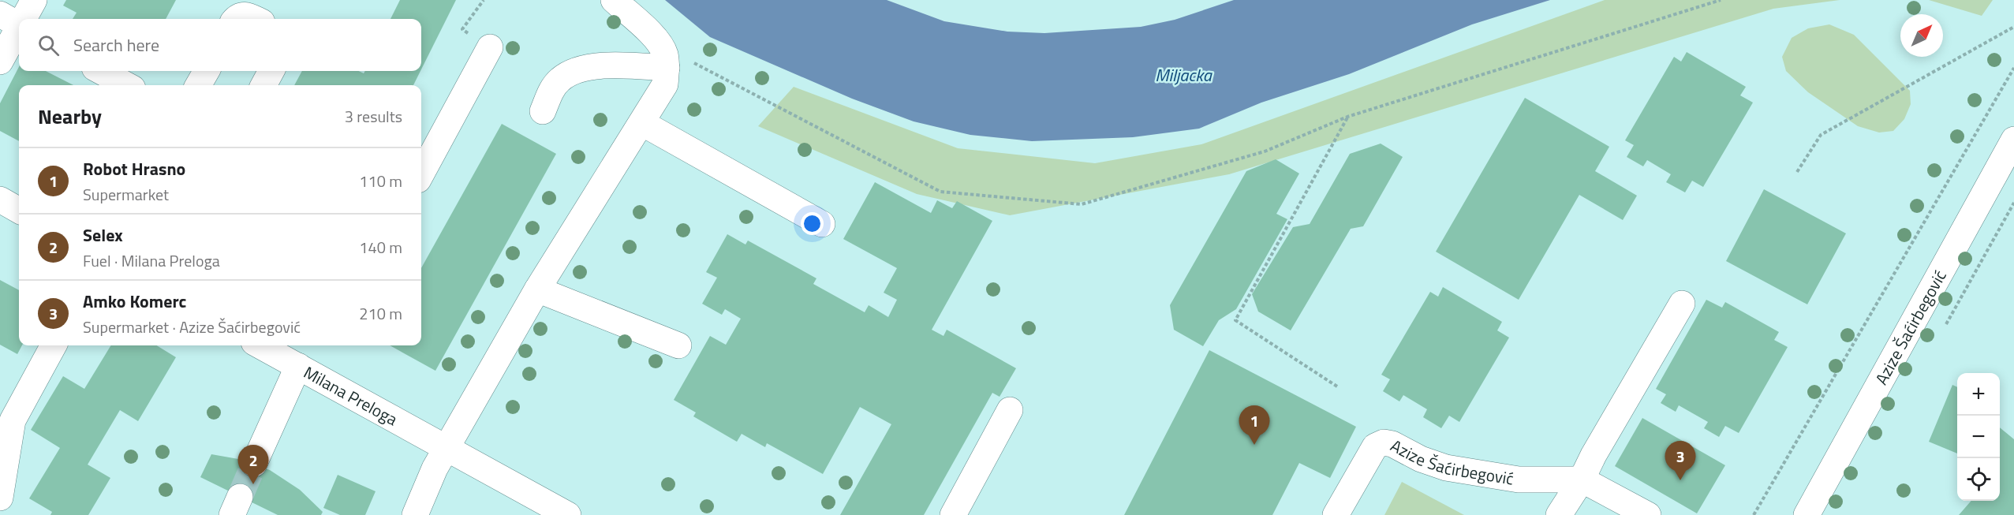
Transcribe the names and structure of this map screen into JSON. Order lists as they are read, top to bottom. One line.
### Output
{"streets":{"street":["Azize Šaćirbegović","Milana Preloga"]},"water":["Miljacka"],"north":"top right","page":{"search":"Search here","heading":["Nearby","3 results"],"list":[{"mark":"1","name":"Robot Hrasno","note":"Supermarket","value":"110 m"},{"mark":"2","name":"Selex","note":"Fuel · Milana Preloga","value":"140 m"},{"mark":"3","name":"Amko Komerc","note":"Supermarket · Azize Šaćirbegović","value":"210 m"}],"map_buttons":["+","−"],"pins":["1","3","2"]}}
